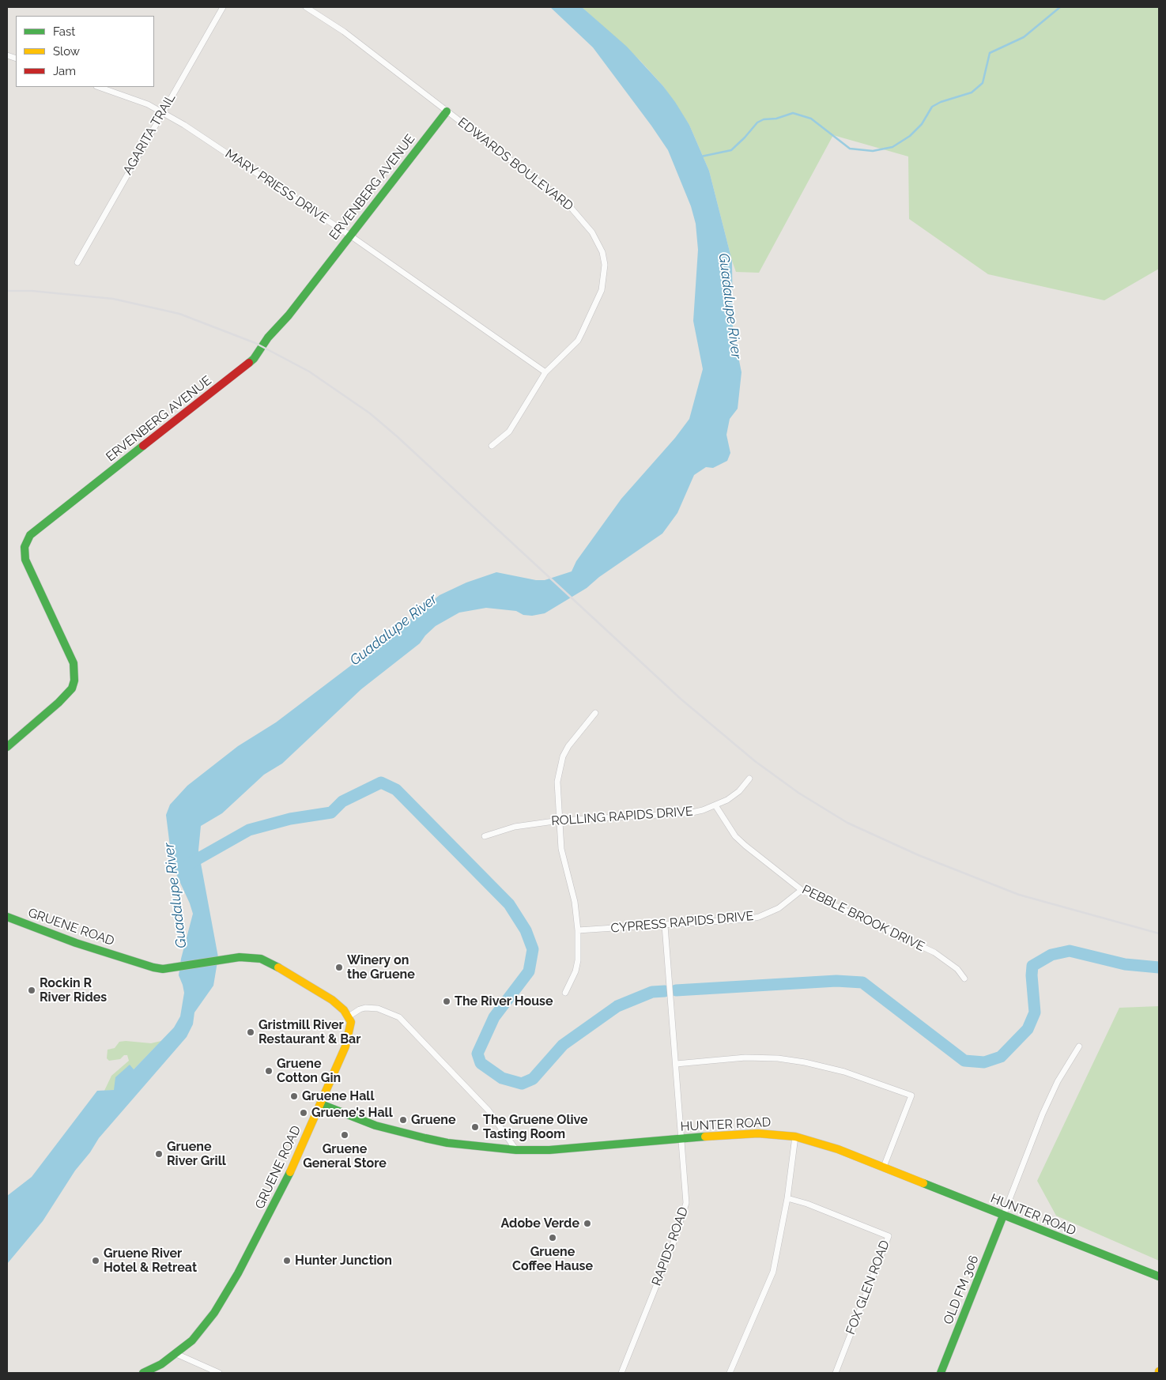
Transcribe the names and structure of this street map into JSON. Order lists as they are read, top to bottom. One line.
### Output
{"streets":{"street":["AGARITA TRAIL","EDWARDS BOULEVARD","MARY PRIESS DRIVE","ERVENBERG AVENUE","ROLLING RAPIDS DRIVE","PEBBLE BROOK DRIVE","CYPRESS RAPIDS DRIVE","GRUENE ROAD","HUNTER ROAD","RAPIDS ROAD","FOX GLEN ROAD","OLD FM 306"]},"crossings":[["AGARITA TRAIL","MARY PRIESS DRIVE"],["EDWARDS BOULEVARD","MARY PRIESS DRIVE"],["EDWARDS BOULEVARD","ERVENBERG AVENUE"],["MARY PRIESS DRIVE","ERVENBERG AVENUE"],["ROLLING RAPIDS DRIVE","PEBBLE BROOK DRIVE"],["PEBBLE BROOK DRIVE","CYPRESS RAPIDS DRIVE"],["CYPRESS RAPIDS DRIVE","RAPIDS ROAD"],["GRUENE ROAD","HUNTER ROAD"],["HUNTER ROAD","RAPIDS ROAD"],["HUNTER ROAD","OLD FM 306"]],"water":["Guadalupe River"],"places":["Winery on the Gruene","Rockin R River Rides","The River House","Gristmill River Restaurant & Bar","Gruene Cotton Gin","Gruene Hall","Gruene's Hall","Gruene","The Gruene Olive Tasting Room","Gruene General Store","Gruene River Grill","Adobe Verde","Gruene Coffee Hause","Gruene River Hotel & Retreat","Hunter Junction"],"legend":["Fast","Slow","Jam"]}
